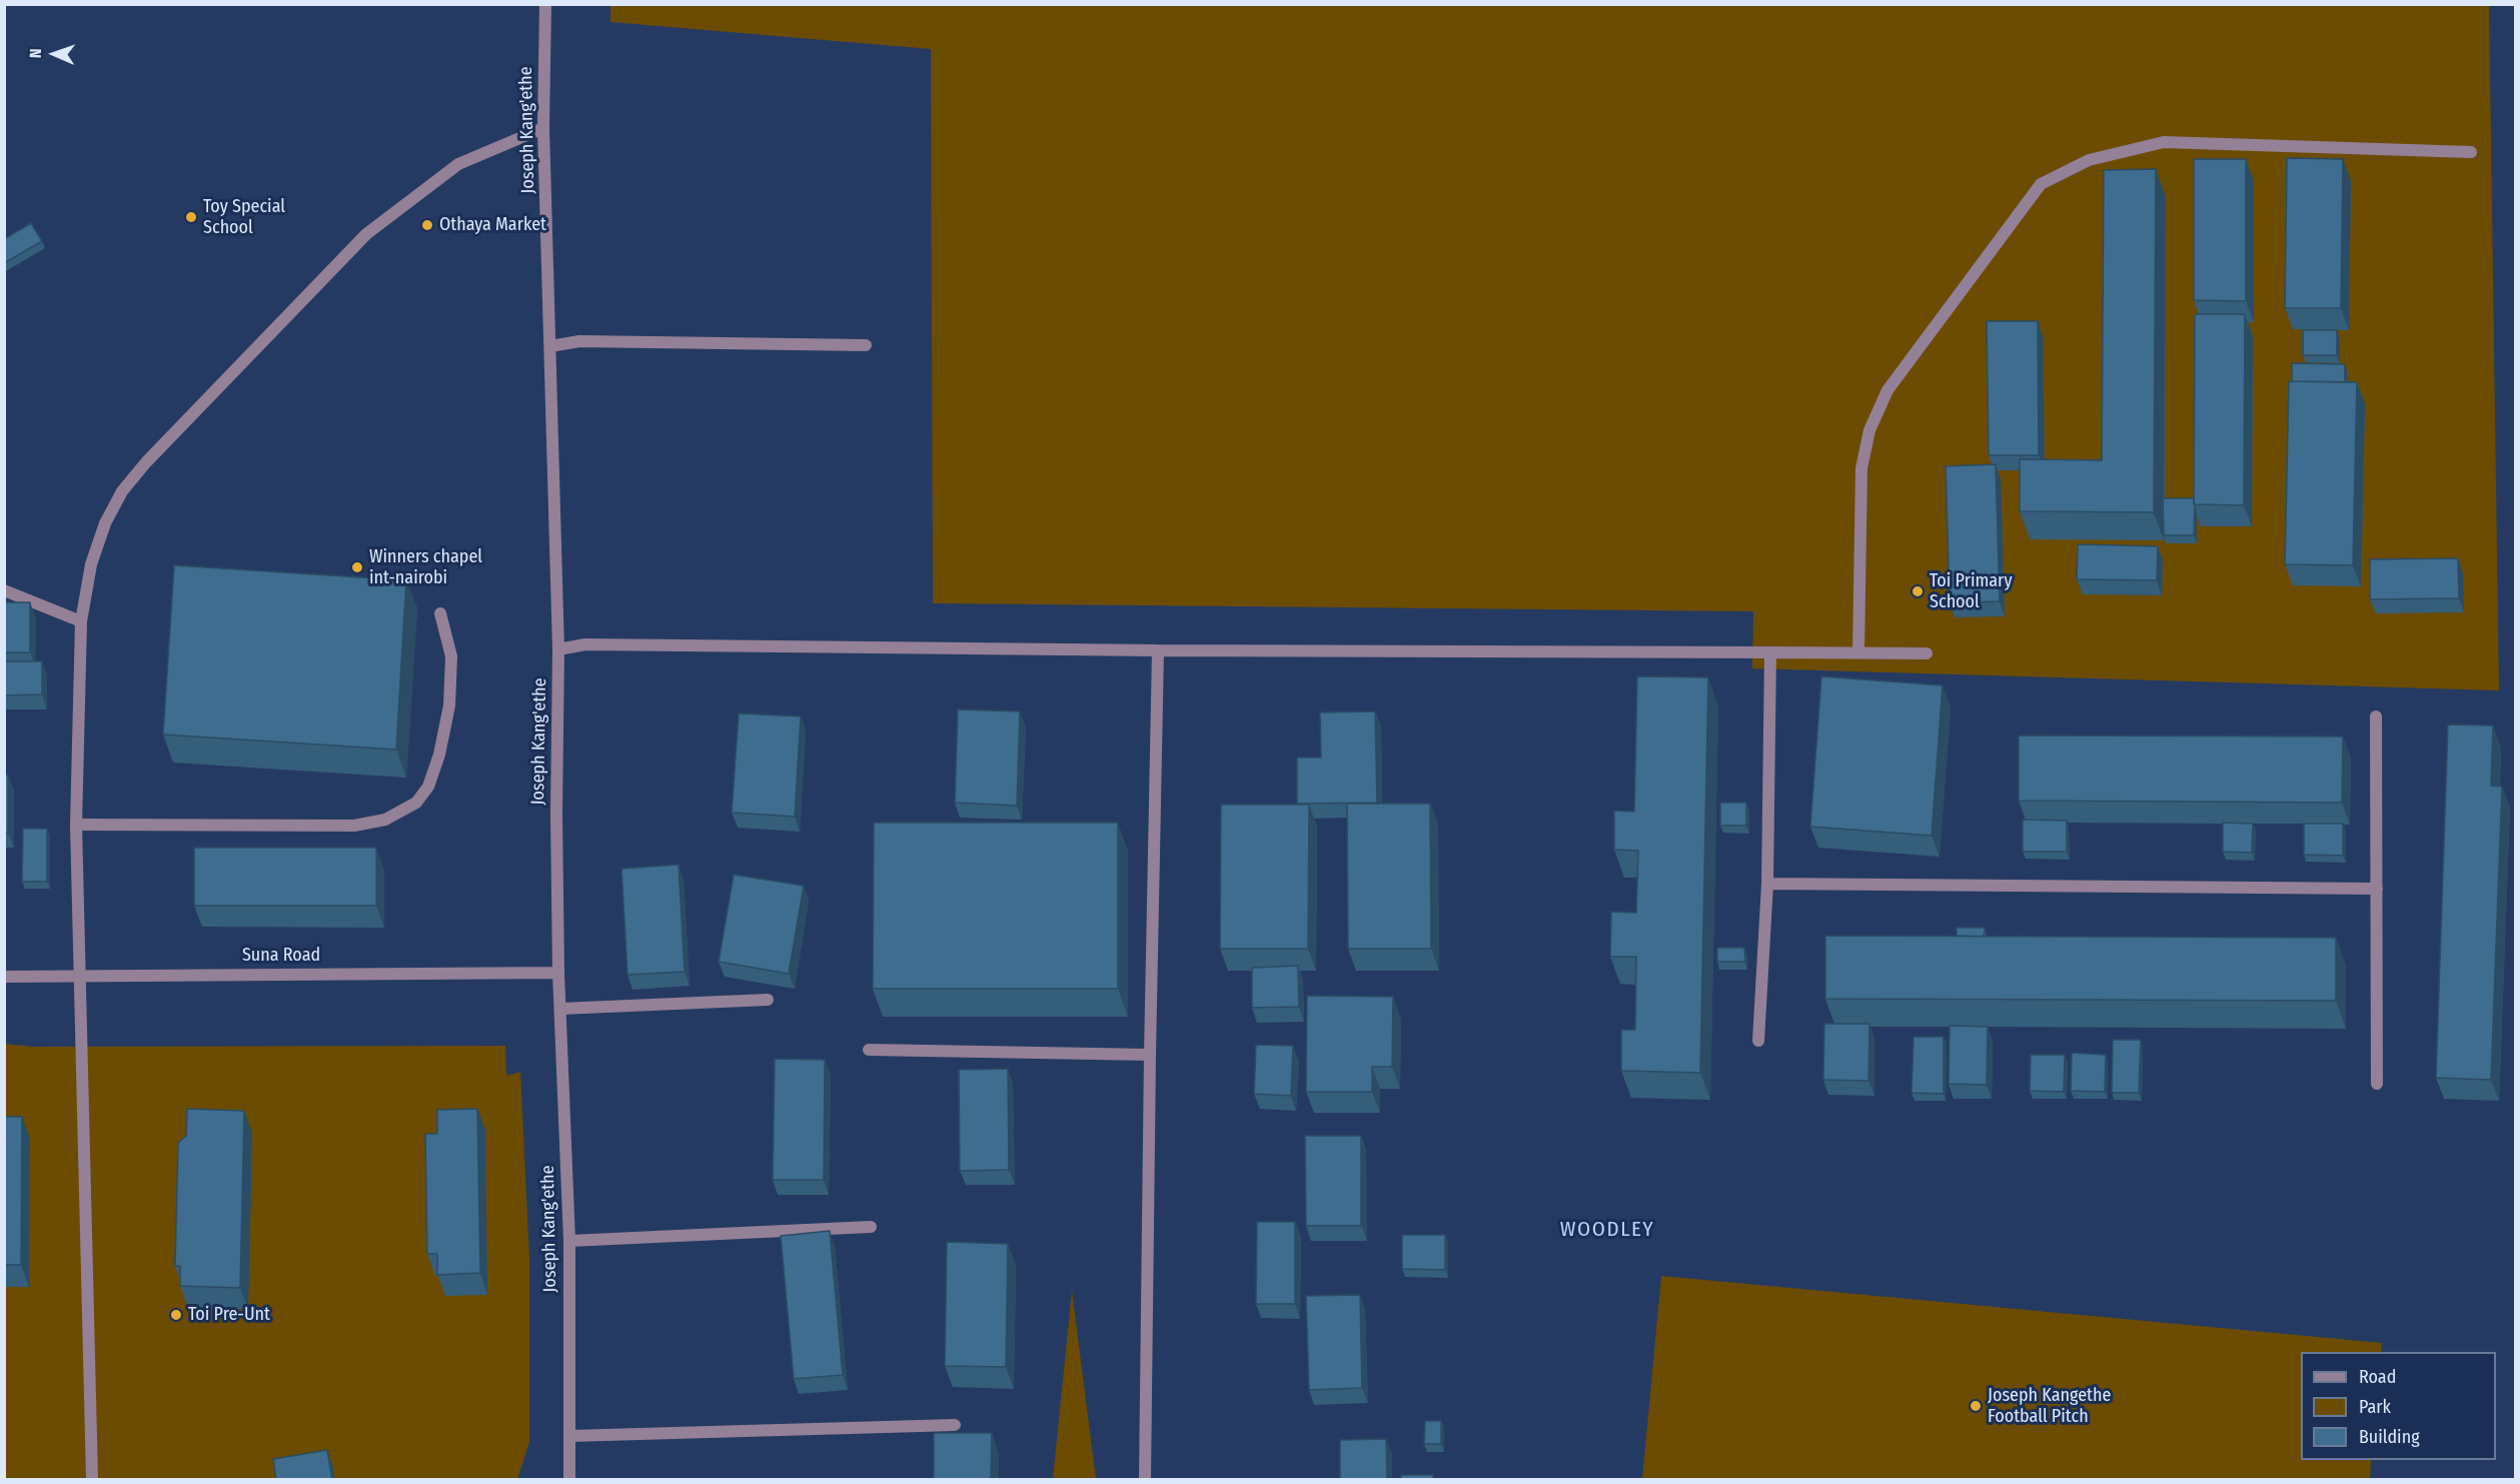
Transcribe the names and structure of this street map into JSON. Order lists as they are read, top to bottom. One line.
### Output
{"streets":{"street":["Joseph Kang'ethe","Suna Road"]},"crossings":[["Joseph Kang'ethe","Suna Road"]],"districts":["WOODLEY"],"places":["Toy Special School","Othaya Market","Winners chapel int-nairobi","Toi Primary School","Toi Pre-Unt","Joseph Kangethe Football Pitch"],"legend":["Road","Park","Building"],"north":"left"}
